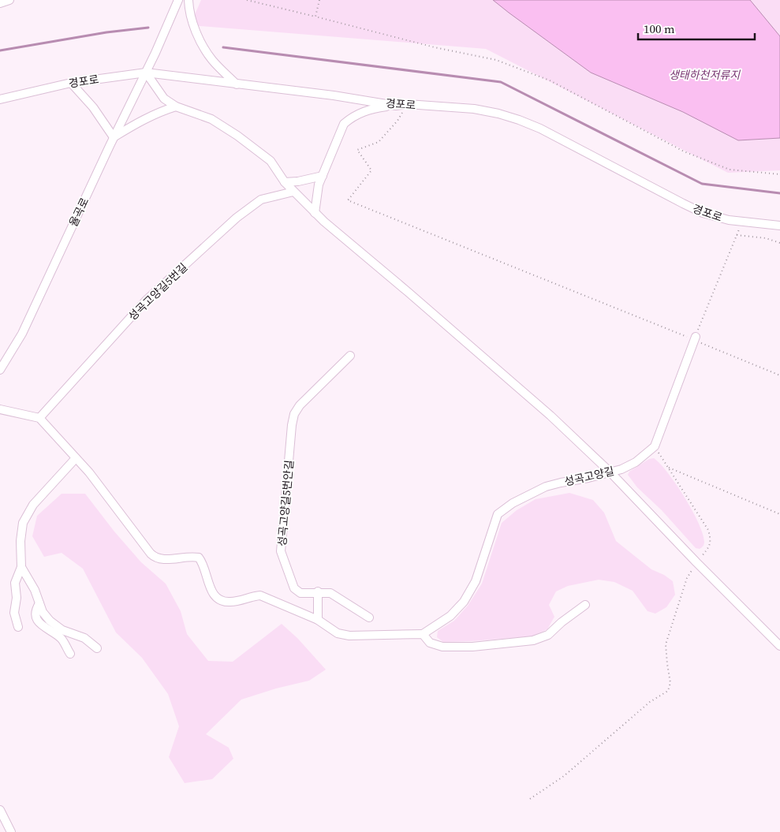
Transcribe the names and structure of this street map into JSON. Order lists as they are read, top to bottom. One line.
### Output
{"streets":{"street":["경포로","율곡로","성곡고양길5번길","성곡고양길","성곡고양길5번안길"]},"crossings":[["경포로","율곡로"]],"parks":["생태하천저류지"],"scale_bar":"100 m"}
